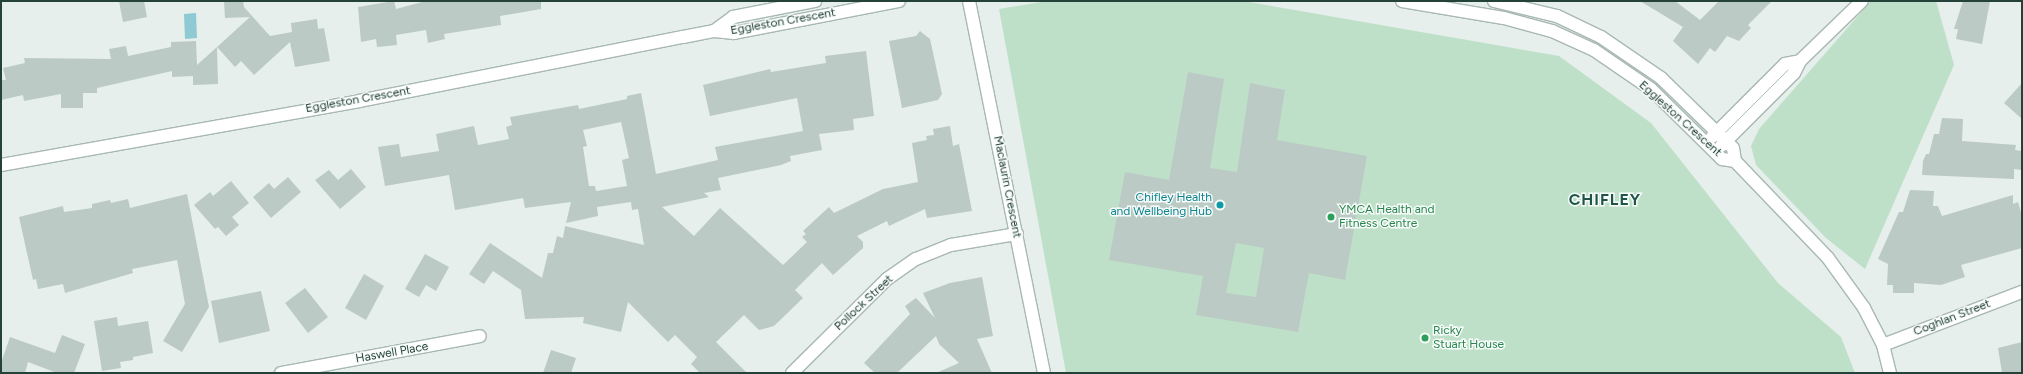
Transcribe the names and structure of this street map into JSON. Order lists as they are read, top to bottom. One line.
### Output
{"streets":{"street":["Eggleston Crescent","Maclaurin Crescent","Pollock Street","Coghlan Street","Haswell Place"]},"crossings":[["Eggleston Crescent","Coghlan Street"],["Maclaurin Crescent","Pollock Street"]],"districts":["CHIFLEY"],"places":["Chifley Health and Wellbeing Hub","YMCA Health and Fitness Centre","Ricky Stuart House"]}
